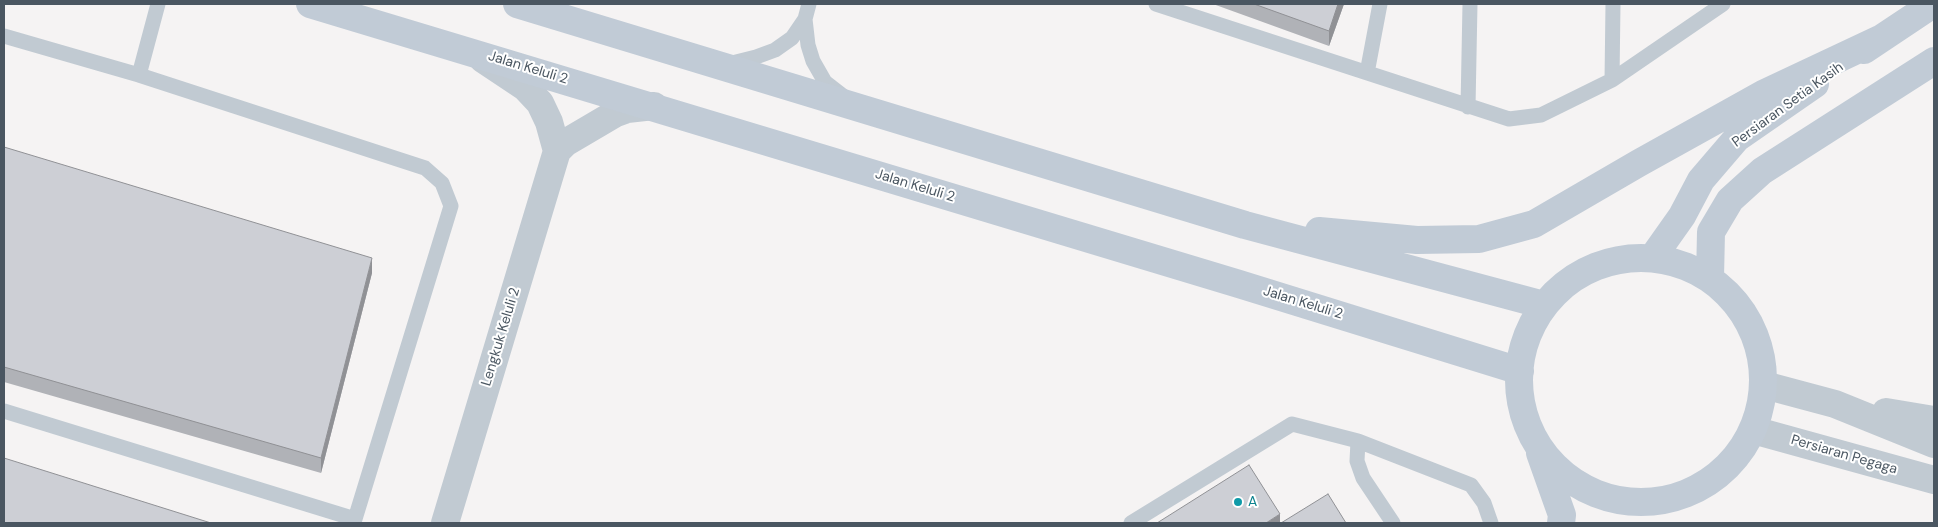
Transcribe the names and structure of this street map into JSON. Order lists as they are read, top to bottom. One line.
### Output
{"streets":{"street":["Jalan Keluli 2","Persiaran Setia Kasih","Lengkuk Keluli 2","Persiaran Pegaga"]},"places":["A"]}
